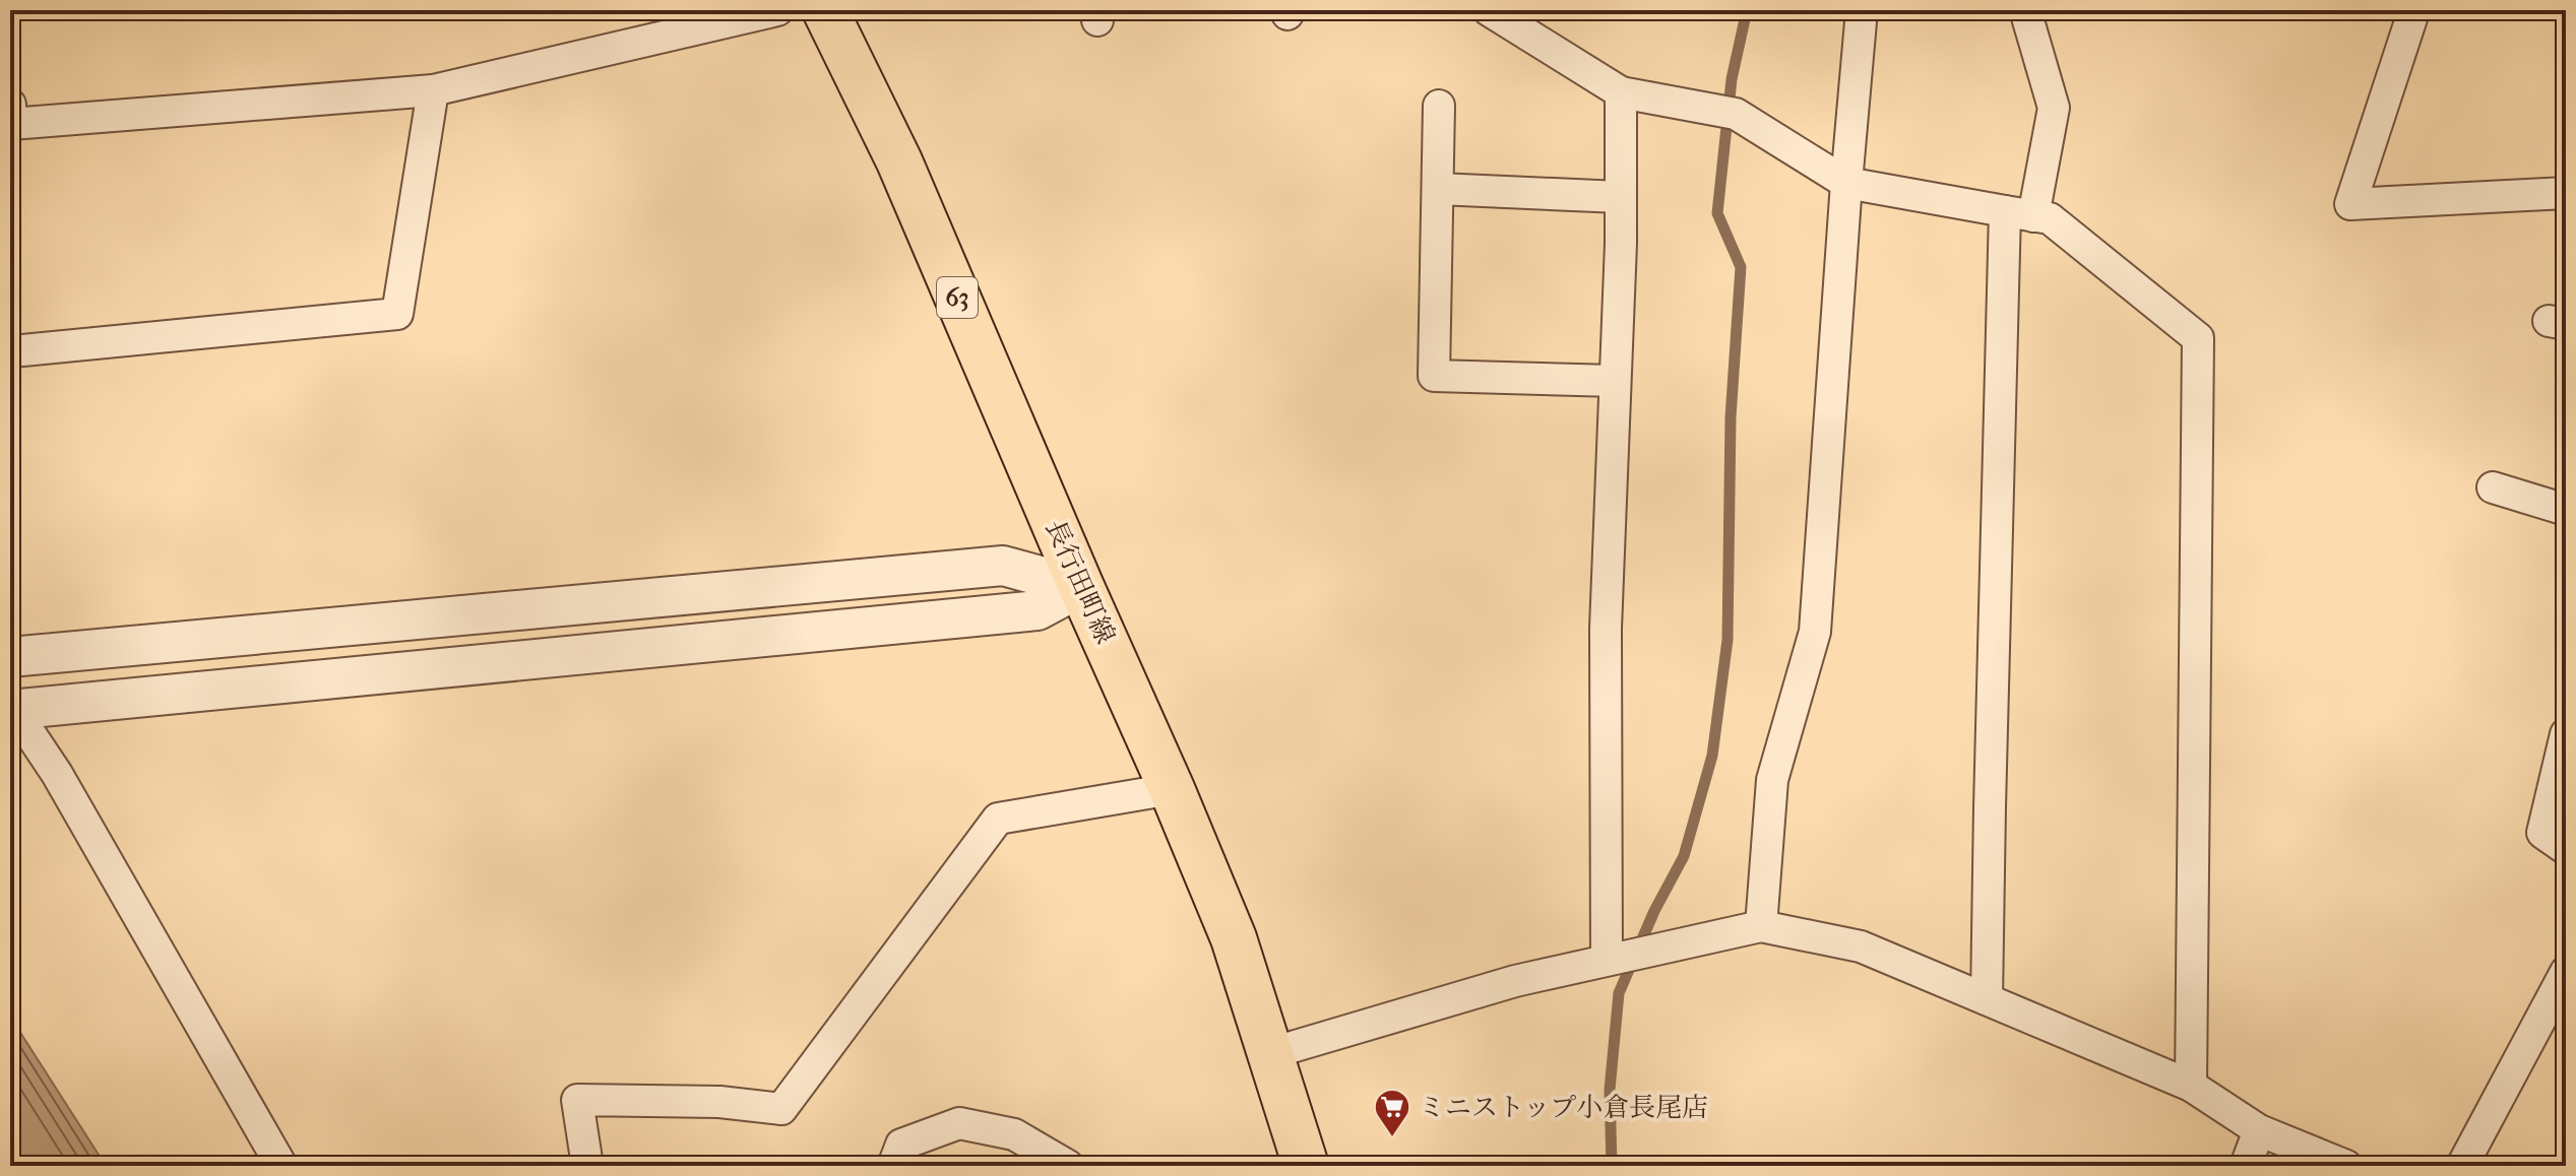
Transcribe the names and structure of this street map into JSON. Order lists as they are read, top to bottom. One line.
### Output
{"streets":{"main road":["63","長行田町線"]},"places":{"supermarket":["ミニストップ小倉長尾店"]}}
